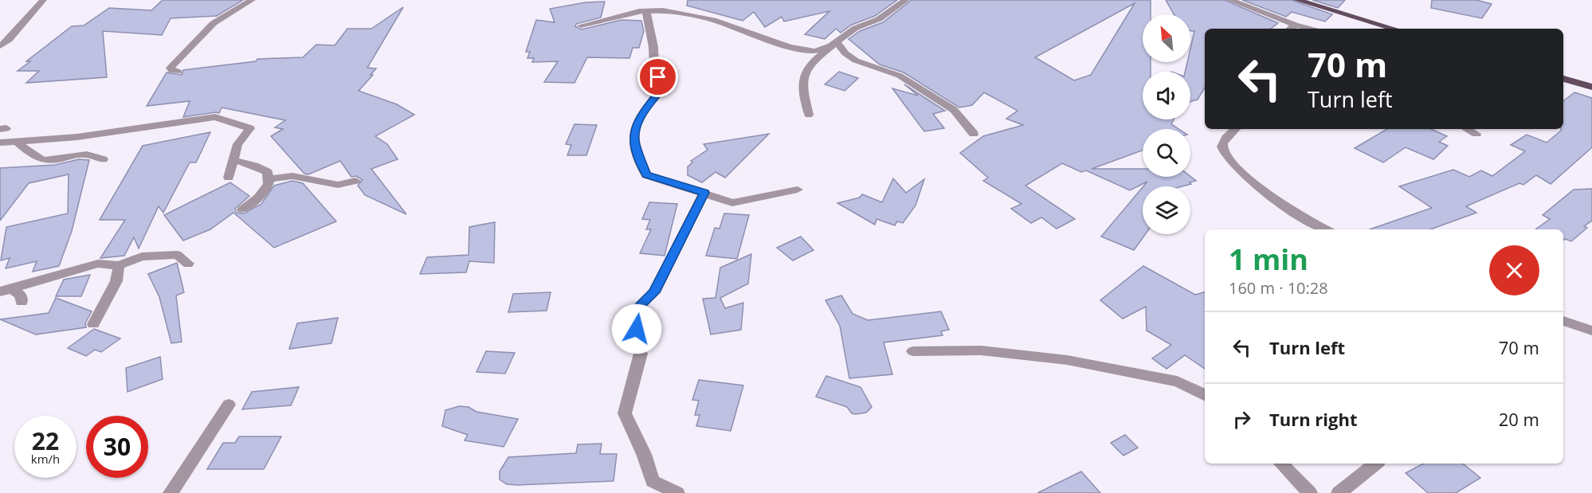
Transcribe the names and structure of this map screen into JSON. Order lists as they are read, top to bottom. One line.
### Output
{"north":"top left","page":{"turn":["70 m","Turn left"],"heading":["1 min","160 m · 10:28"],"list":[{"name":"Turn left","value":"70 m"},{"name":"Turn right","value":"20 m"}],"speed":"22 km/h","limit":"30"}}
